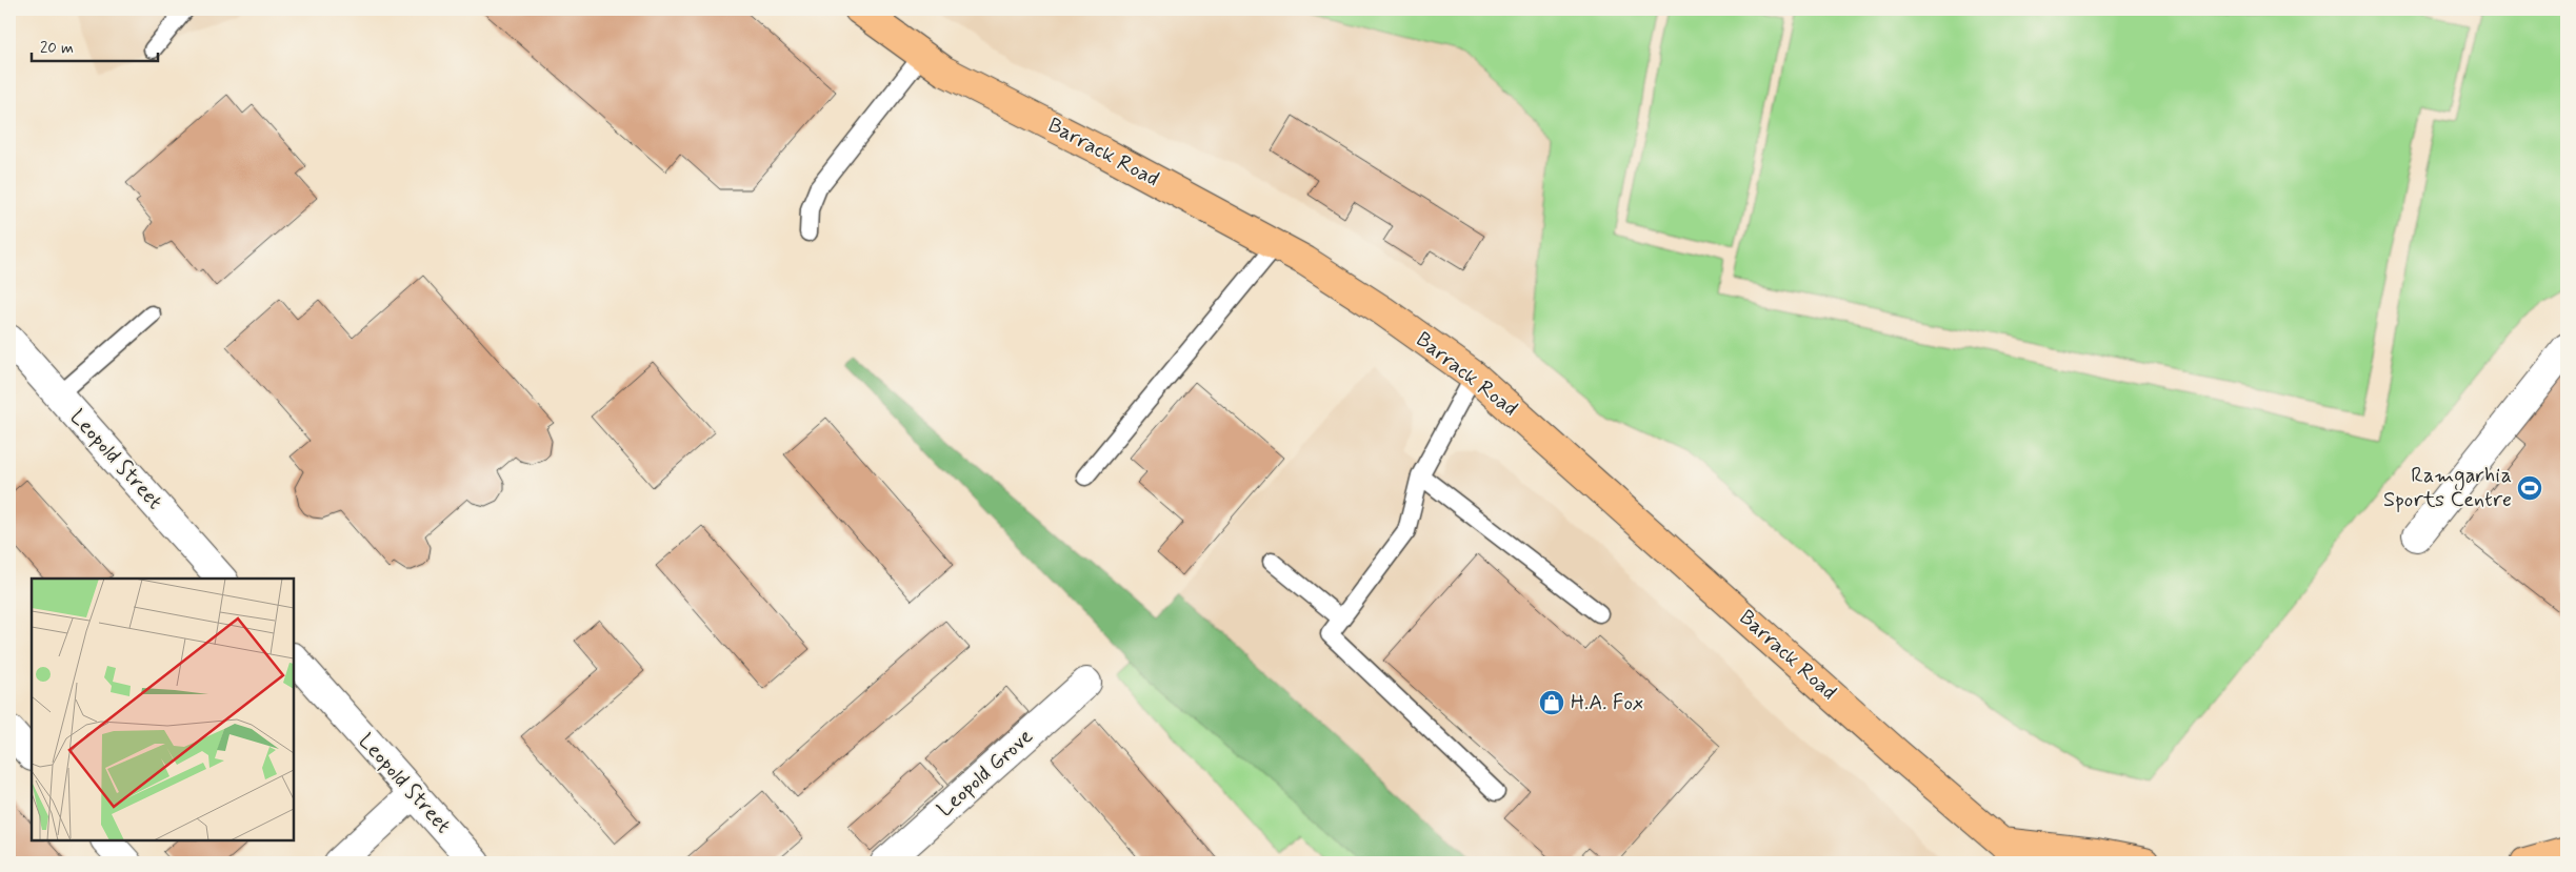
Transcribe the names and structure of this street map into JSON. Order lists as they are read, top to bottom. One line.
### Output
{"streets":{"main road":["Barrack Road"],"street":["Leopold Street","Leopold Grove"]},"places":{"sports":["Ramgarhia Sports Centre"],"shop":["H.A. Fox"]},"scale_bar":"20 m"}
